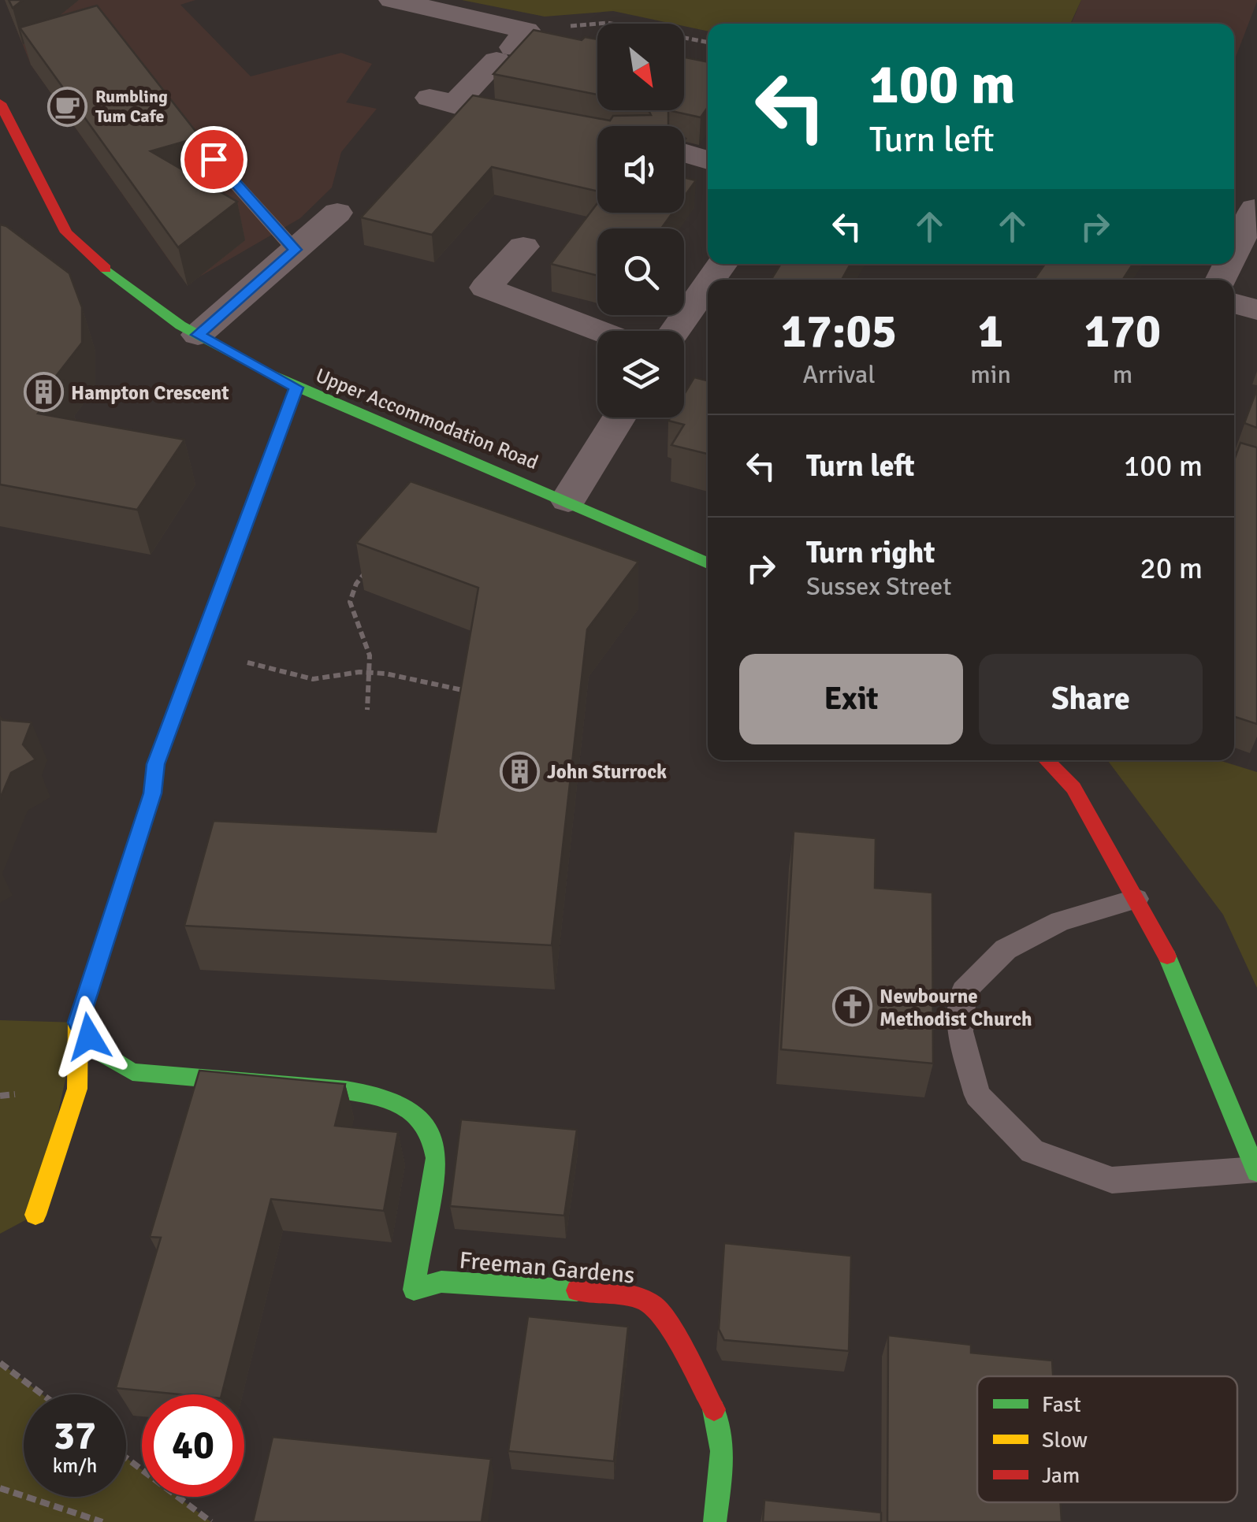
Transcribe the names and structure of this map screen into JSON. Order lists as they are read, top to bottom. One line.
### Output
{"streets":{"street":["Upper Accommodation Road","Freeman Gardens"]},"places":{"cafe":["Rumbling Tum Cafe"],"building":["Hampton Crescent","John Sturrock"],"church":["Newbourne Methodist Church"]},"legend":["Fast","Slow","Jam"],"north":"bottom right","page":{"turn":["100 m","Turn left"],"eta":["17:05","Arrival","1","min","170","m"],"list":[{"name":"Turn left","value":"100 m"},{"name":"Turn right","note":"Sussex Street","value":"20 m"}],"buttons":["Exit","Share"],"speed":"37 km/h","limit":"40"}}
